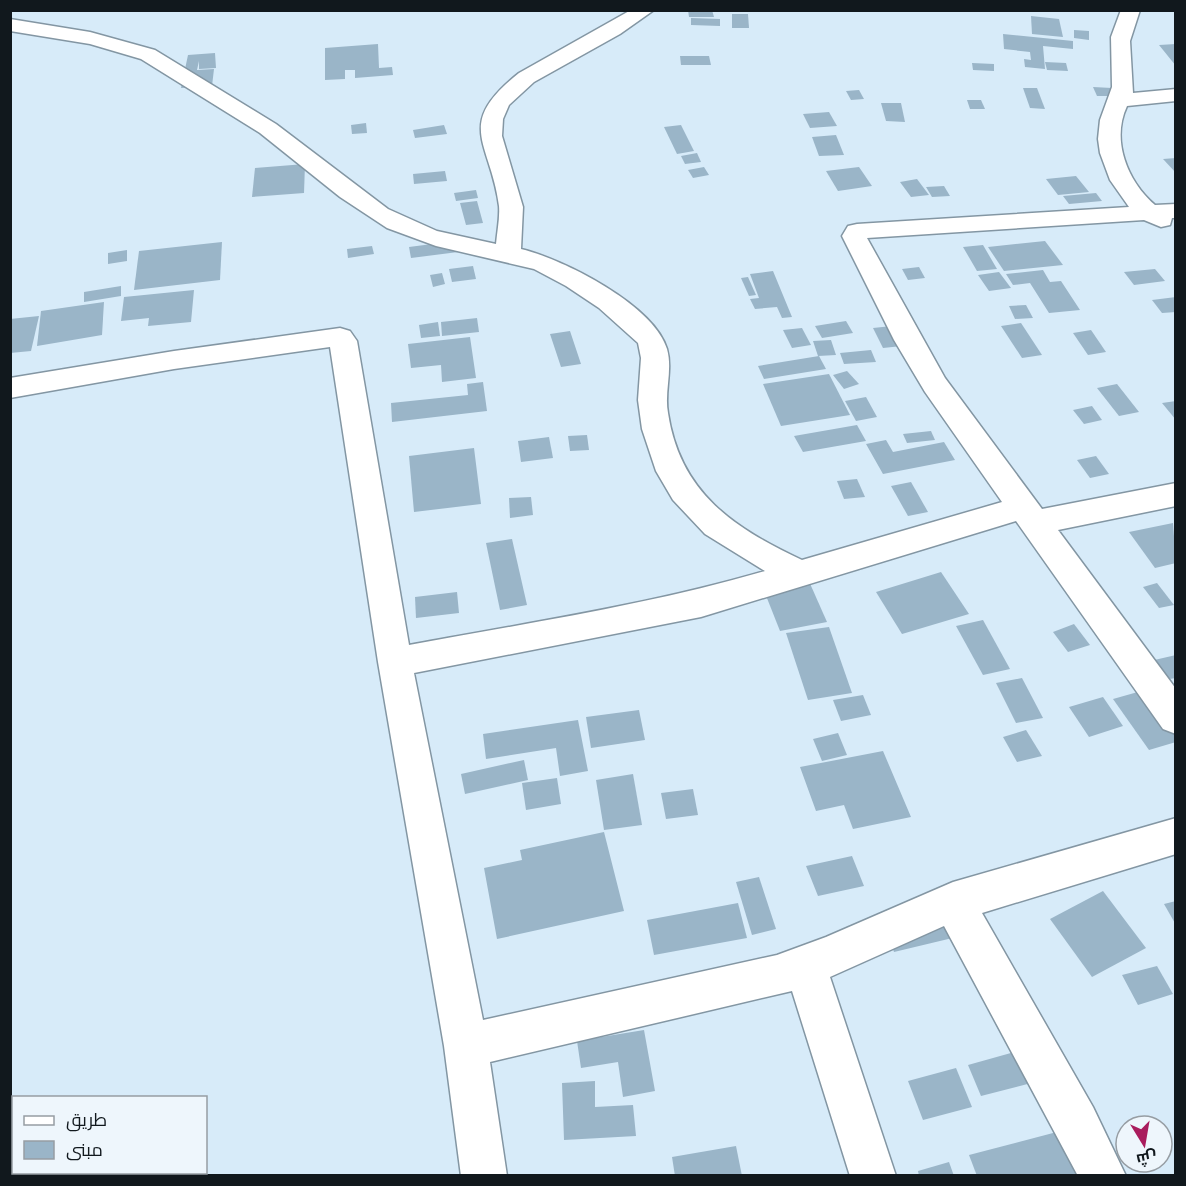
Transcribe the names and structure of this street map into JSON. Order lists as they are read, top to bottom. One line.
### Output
{"legend":["طريق","مبنى"],"north":"bottom"}
